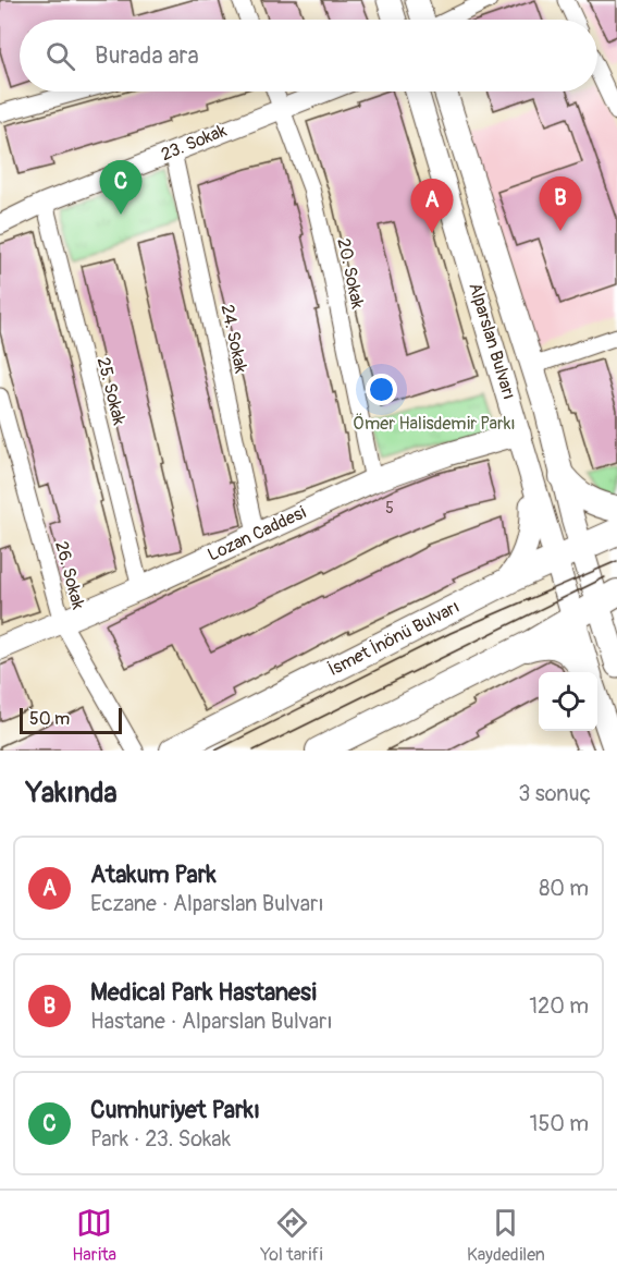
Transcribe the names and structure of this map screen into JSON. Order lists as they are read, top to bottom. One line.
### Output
{"streets":{"main road":["Alparslan Bulvarı","Lozan Caddesi","İsmet İnönü Bulvarı"],"street":["23. Sokak","20. Sokak","24. Sokak","25. Sokak","26. Sokak"]},"crossings":[["23. Sokak","20. Sokak"],["23. Sokak","24. Sokak"],["23. Sokak","25. Sokak"],["20. Sokak","Lozan Caddesi"],["24. Sokak","Lozan Caddesi"],["Alparslan Bulvarı","Lozan Caddesi"],["Alparslan Bulvarı","İsmet İnönü Bulvarı"],["25. Sokak","Lozan Caddesi"],["Lozan Caddesi","26. Sokak"]],"parks":["Ömer Halisdemir Parkı"],"house_numbers":["5"],"scale_bar":"50 m","page":{"search":"Burada ara","pins":["C","B","A"],"scale":"50 m","heading":["Yakında","3 sonuç"],"list":[{"mark":"A","name":"Atakum Park","note":"Eczane · Alparslan Bulvarı","value":"80 m"},{"mark":"B","name":"Medical Park Hastanesi","note":"Hastane · Alparslan Bulvarı","value":"120 m"},{"mark":"C","name":"Cumhuriyet Parkı","note":"Park · 23. Sokak","value":"150 m"}],"nav":["Harita","Yol tarifi","Kaydedilen"]}}
